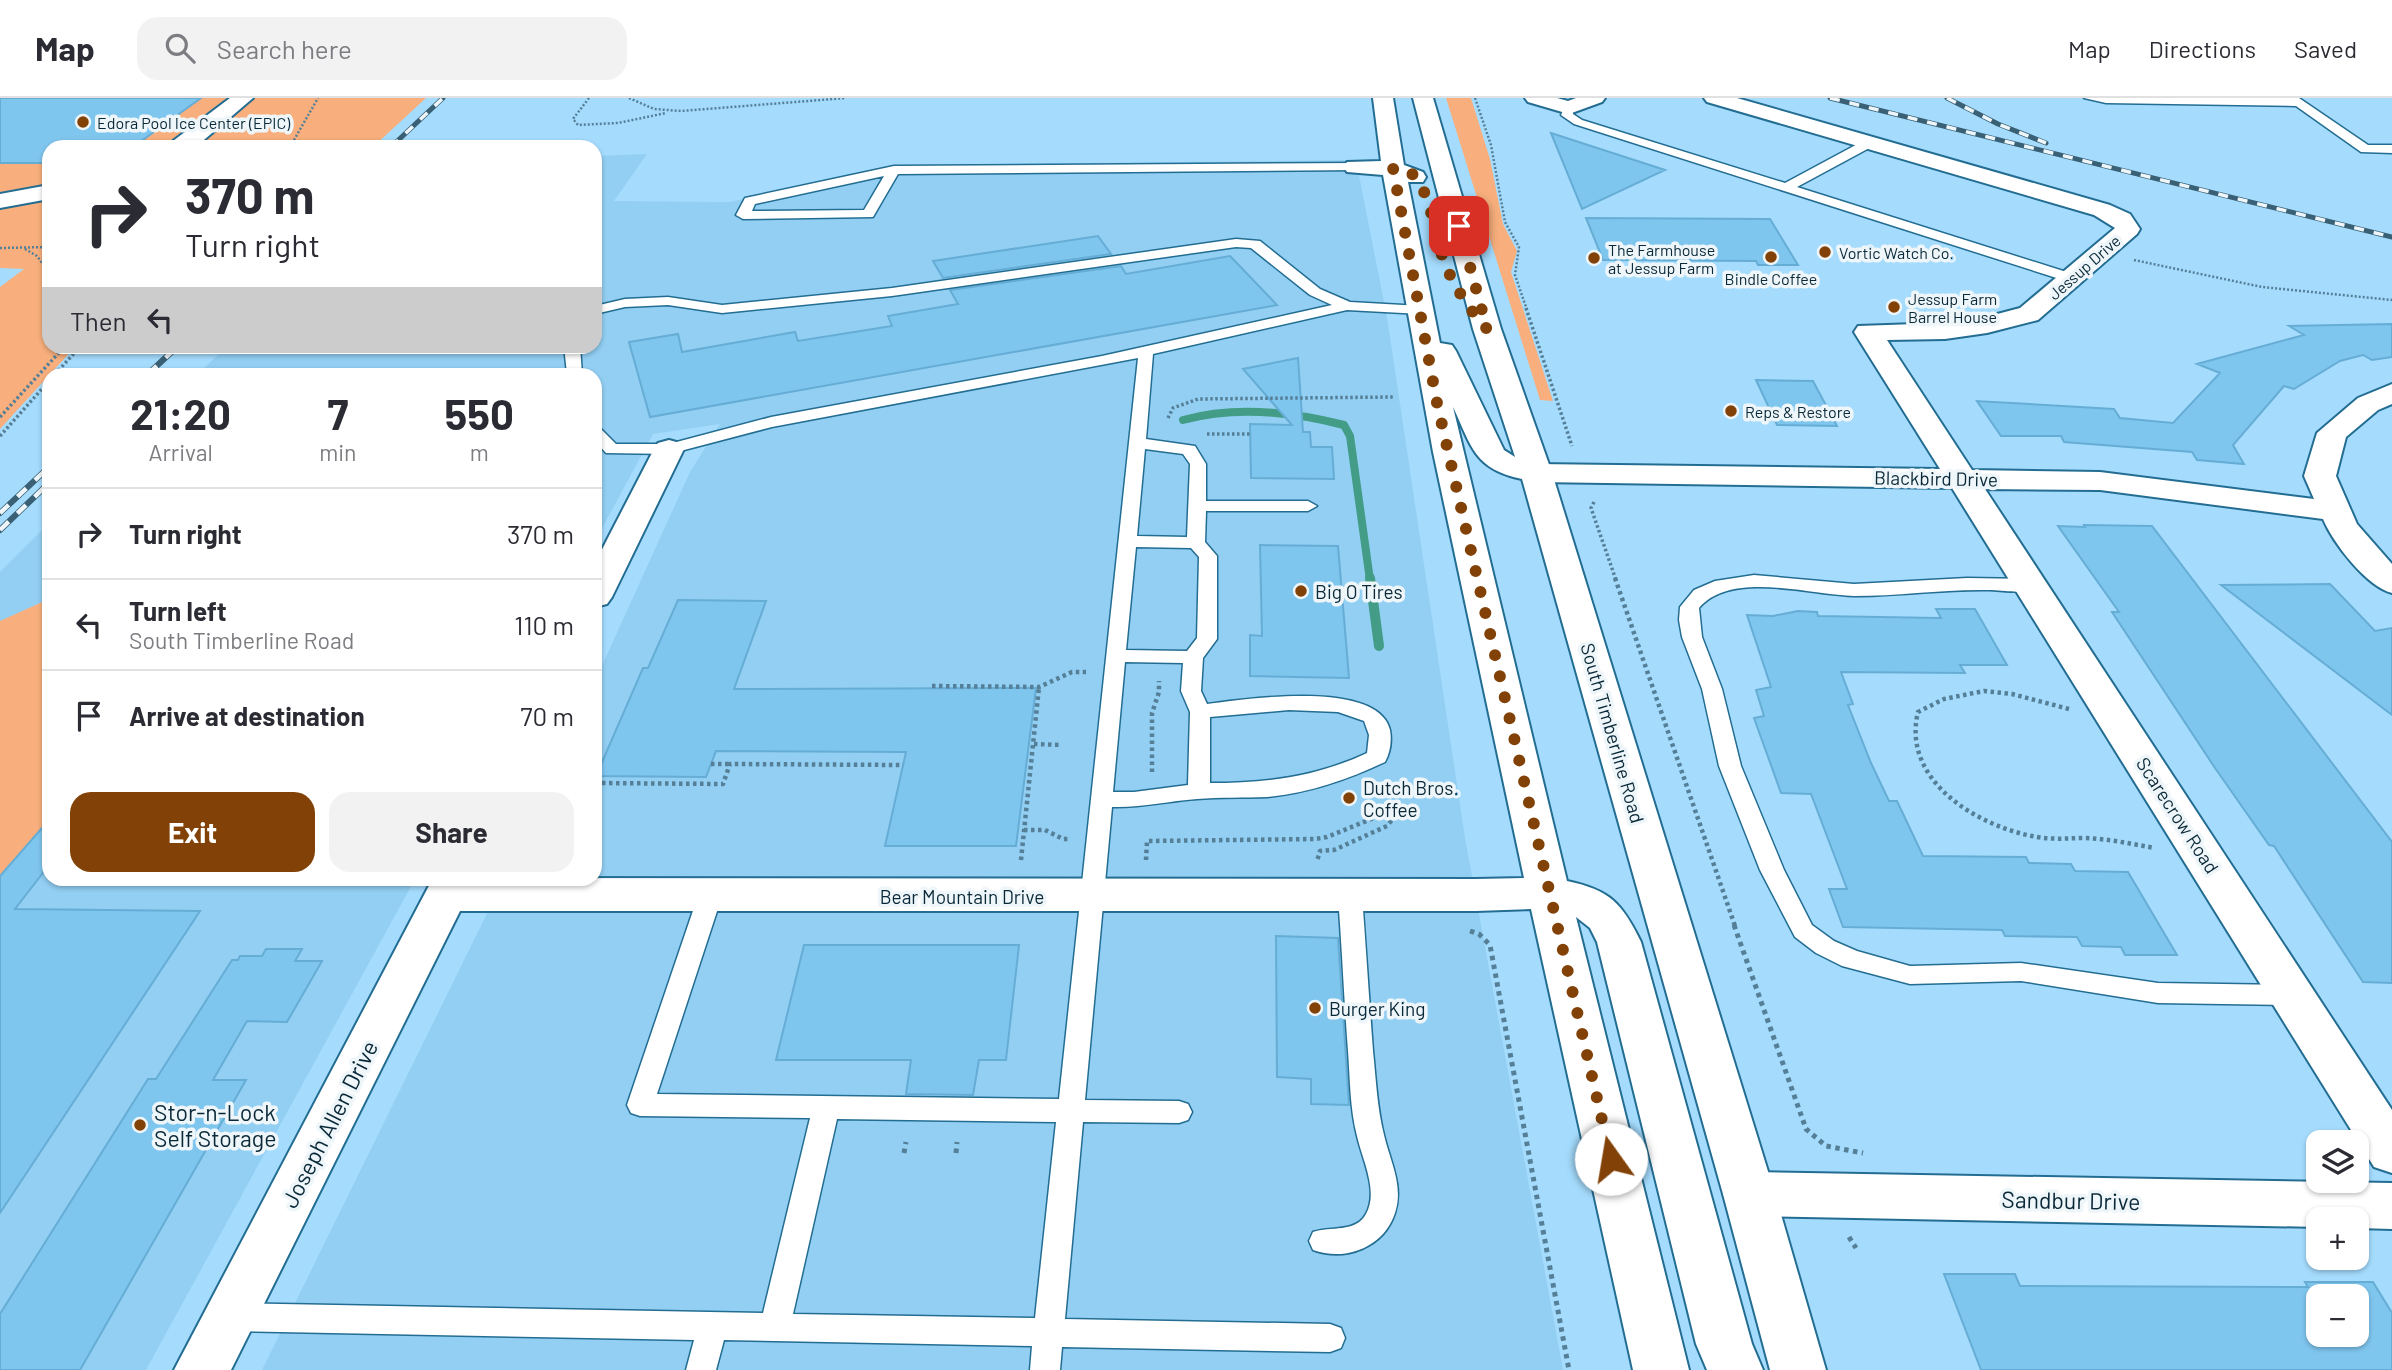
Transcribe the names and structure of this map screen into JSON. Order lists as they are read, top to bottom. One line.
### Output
{"streets":{"street":["Jessup Drive","Blackbird Drive","South Timberline Road","Scarecrow Road","Bear Mountain Drive","Joseph Allen Drive","Sandbur Drive"]},"crossings":[["Jessup Drive","Blackbird Drive"],["Jessup Drive","Scarecrow Road"],["Blackbird Drive","South Timberline Road"],["Blackbird Drive","Scarecrow Road"],["South Timberline Road","Sandbur Drive"],["Bear Mountain Drive","Joseph Allen Drive"]],"places":["Edora Pool Ice Center (EPIC)","Vortic Watch Co.","Bindle Coffee","The Farmhouse at Jessup Farm","Jessup Farm Barrel House","Reps & Restore","Big O Tires","Dutch Bros. Coffee","Burger King","Stor-n-Lock Self Storage"],"page":{"header":"Map","search":"Search here","nav":["Map","Directions","Saved"],"turn":["370 m","Turn right"],"then":"Then","eta":["21:20","Arrival","7","min","550","m"],"list":[{"name":"Turn right","value":"370 m"},{"name":"Turn left","note":"South Timberline Road","value":"110 m"},{"name":"Arrive at destination","value":"70 m"}],"buttons":["Exit","Share"],"map_buttons":["+","−"]}}
